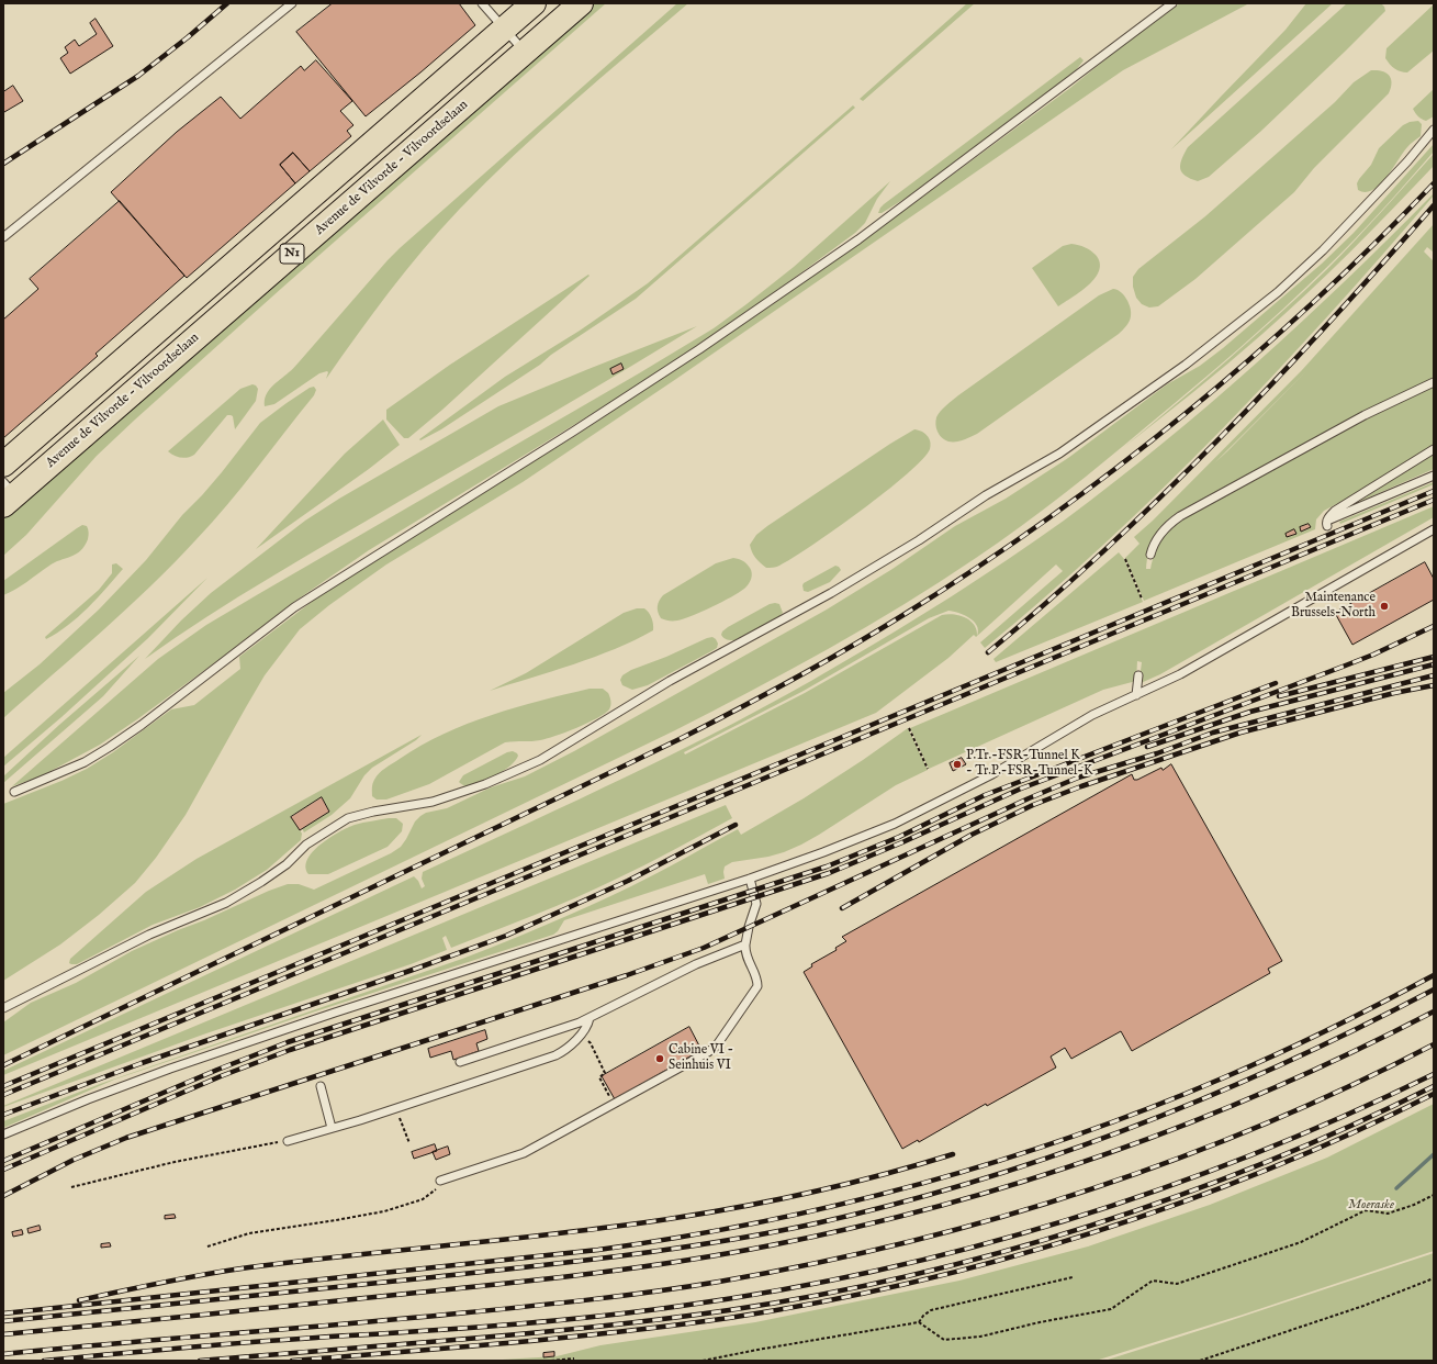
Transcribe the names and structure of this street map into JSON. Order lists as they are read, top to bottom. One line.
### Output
{"streets":{"main road":["Avenue de Vilvorde - Vilvoordselaan","N1"]},"parks":["Moeraske"],"places":["Maintenance Brussels-North","P.Tr.-FSR-Tunnel K - Tr.P.-FSR-Tunnel-K","Cabine VI - Seinhuis VI"]}
